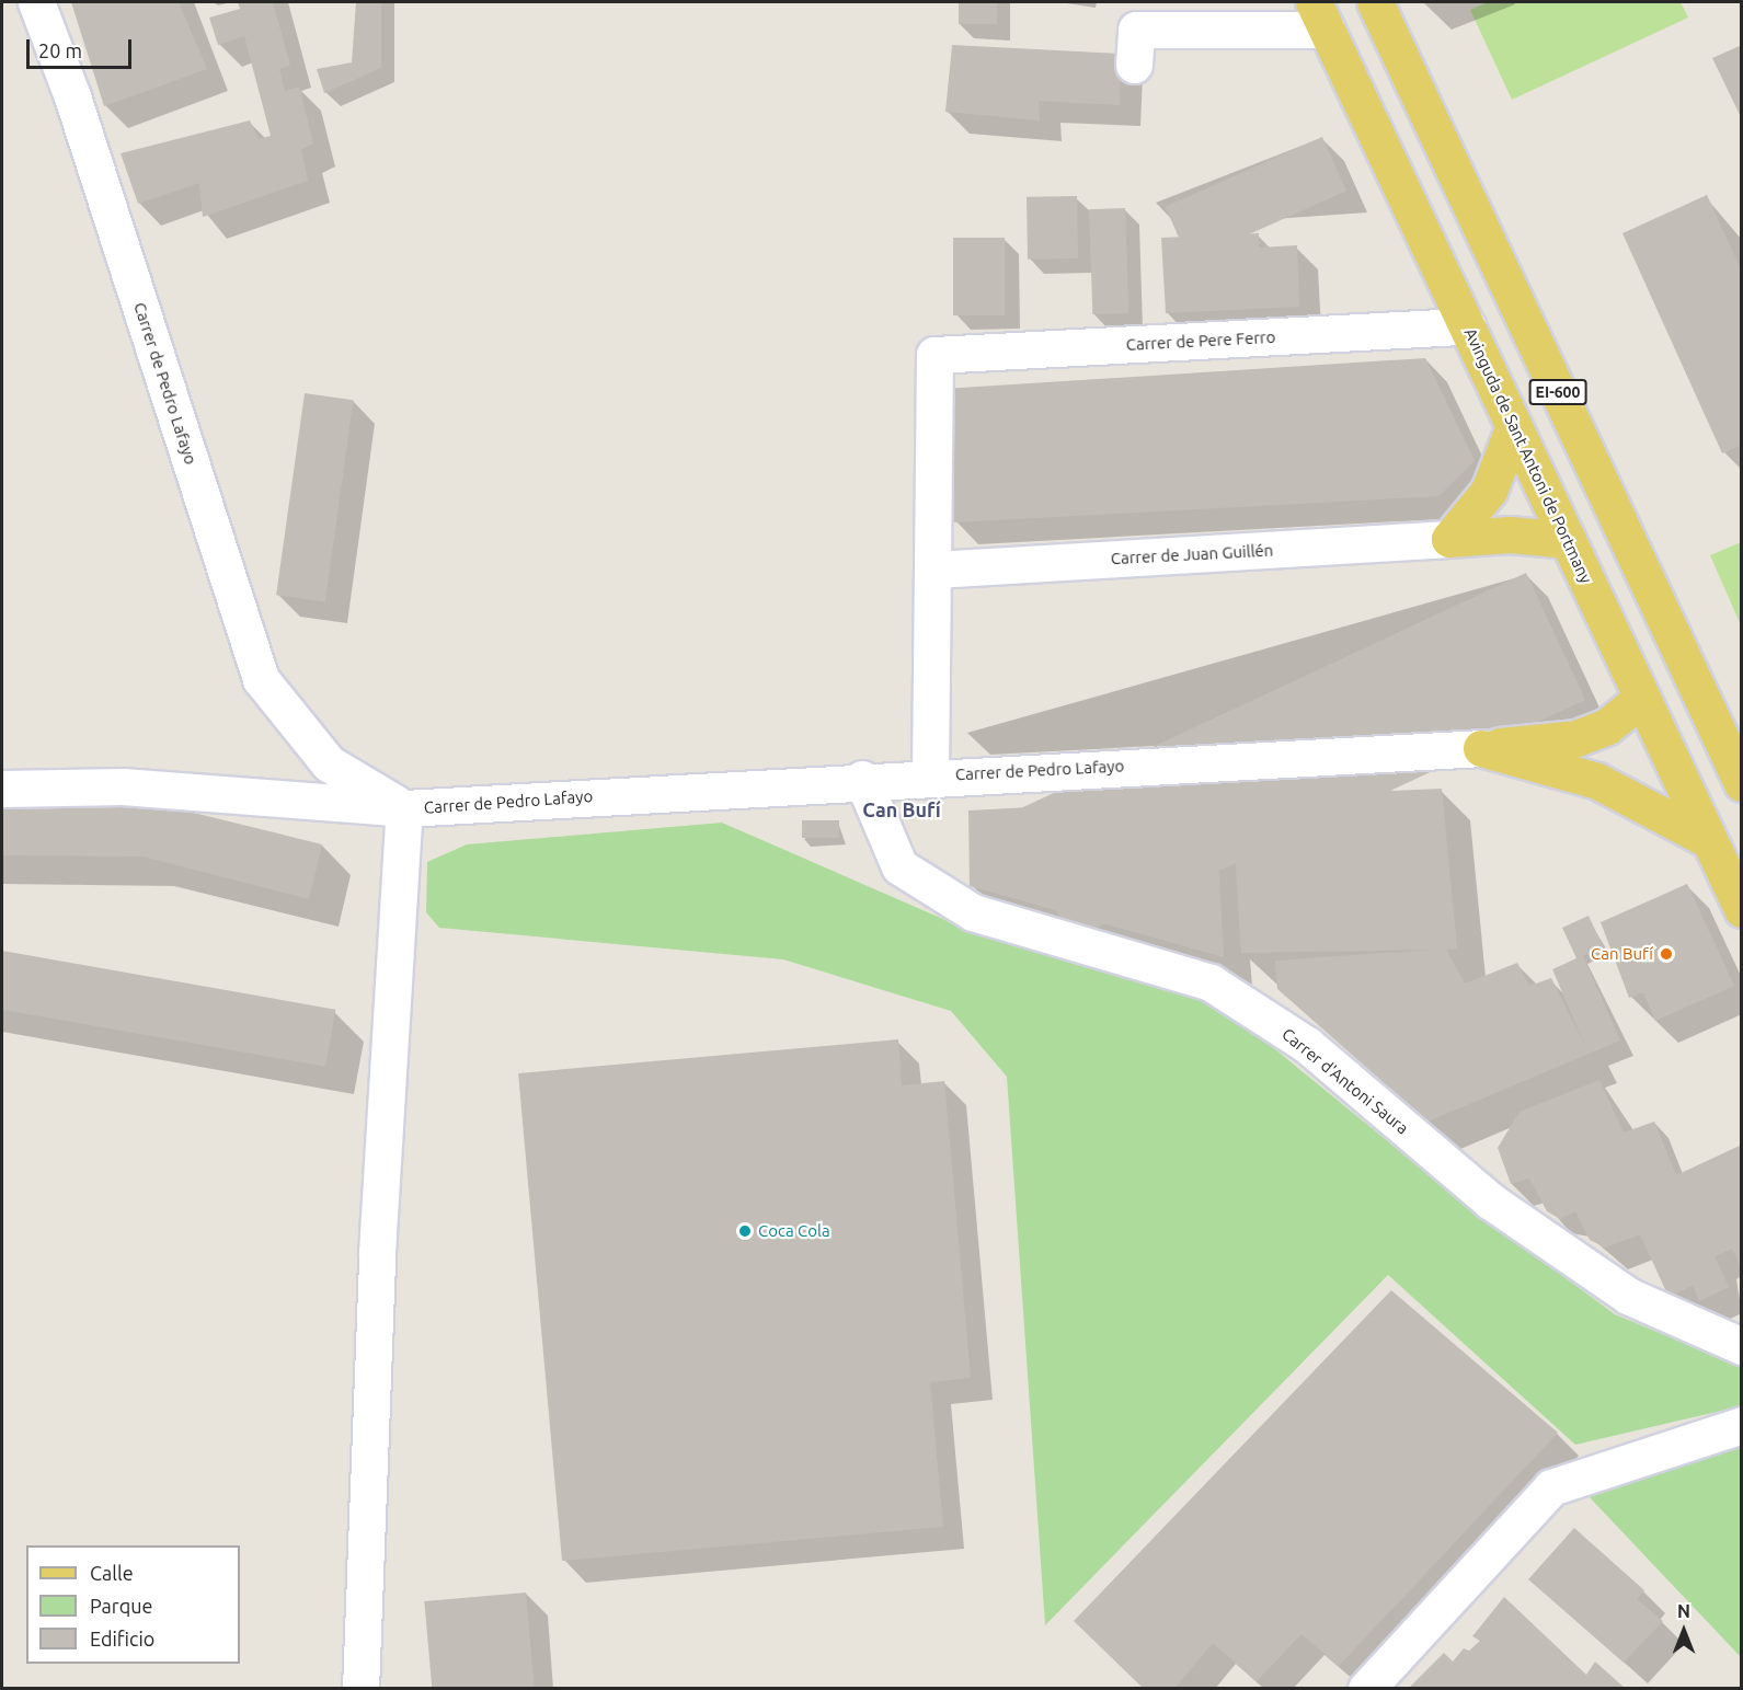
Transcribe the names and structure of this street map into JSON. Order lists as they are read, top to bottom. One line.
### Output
{"streets":{"main road":["EI-600","Avinguda de Sant Antoni de Portmany"],"street":["Carrer de Pere Ferro","Carrer de Pedro Lafayo","Carrer de Juan Guillén","Carrer d'Antoni Saura"]},"crossings":[["Carrer de Pere Ferro","Avinguda de Sant Antoni de Portmany"],["Carrer de Pere Ferro","Carrer de Juan Guillén"],["Carrer de Pedro Lafayo","Carrer d'Antoni Saura"]],"districts":["Can Bufí"],"places":["Can Bufí","Coca Cola"],"legend":["Calle","Parque","Edificio"],"scale_bar":"20 m","north":"top"}
